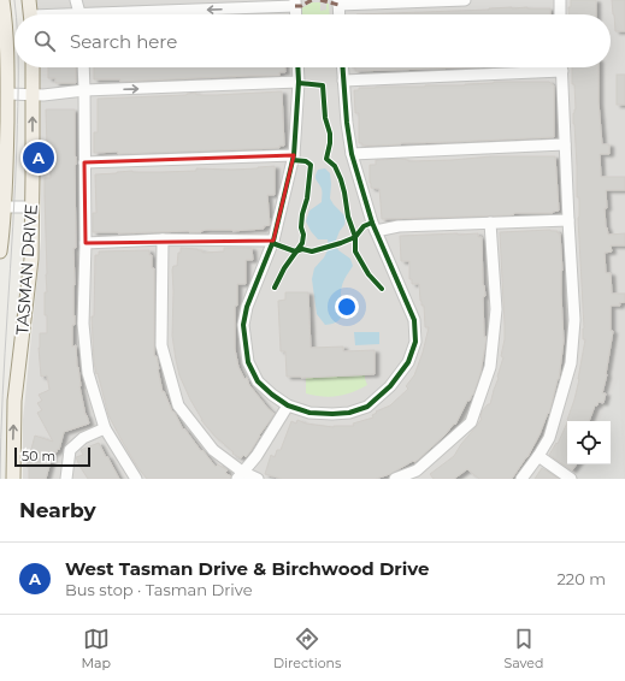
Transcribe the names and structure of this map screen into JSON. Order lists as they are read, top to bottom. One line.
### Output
{"streets":{"main road":["TASMAN DRIVE"]},"scale_bar":"50 m","page":{"search":"Search here","pins":"A","scale":"50 m","heading":"Nearby","list":[{"mark":"A","name":"West Tasman Drive & Birchwood Drive","note":"Bus stop · Tasman Drive","value":"220 m"}],"nav":["Map","Directions","Saved"]}}
